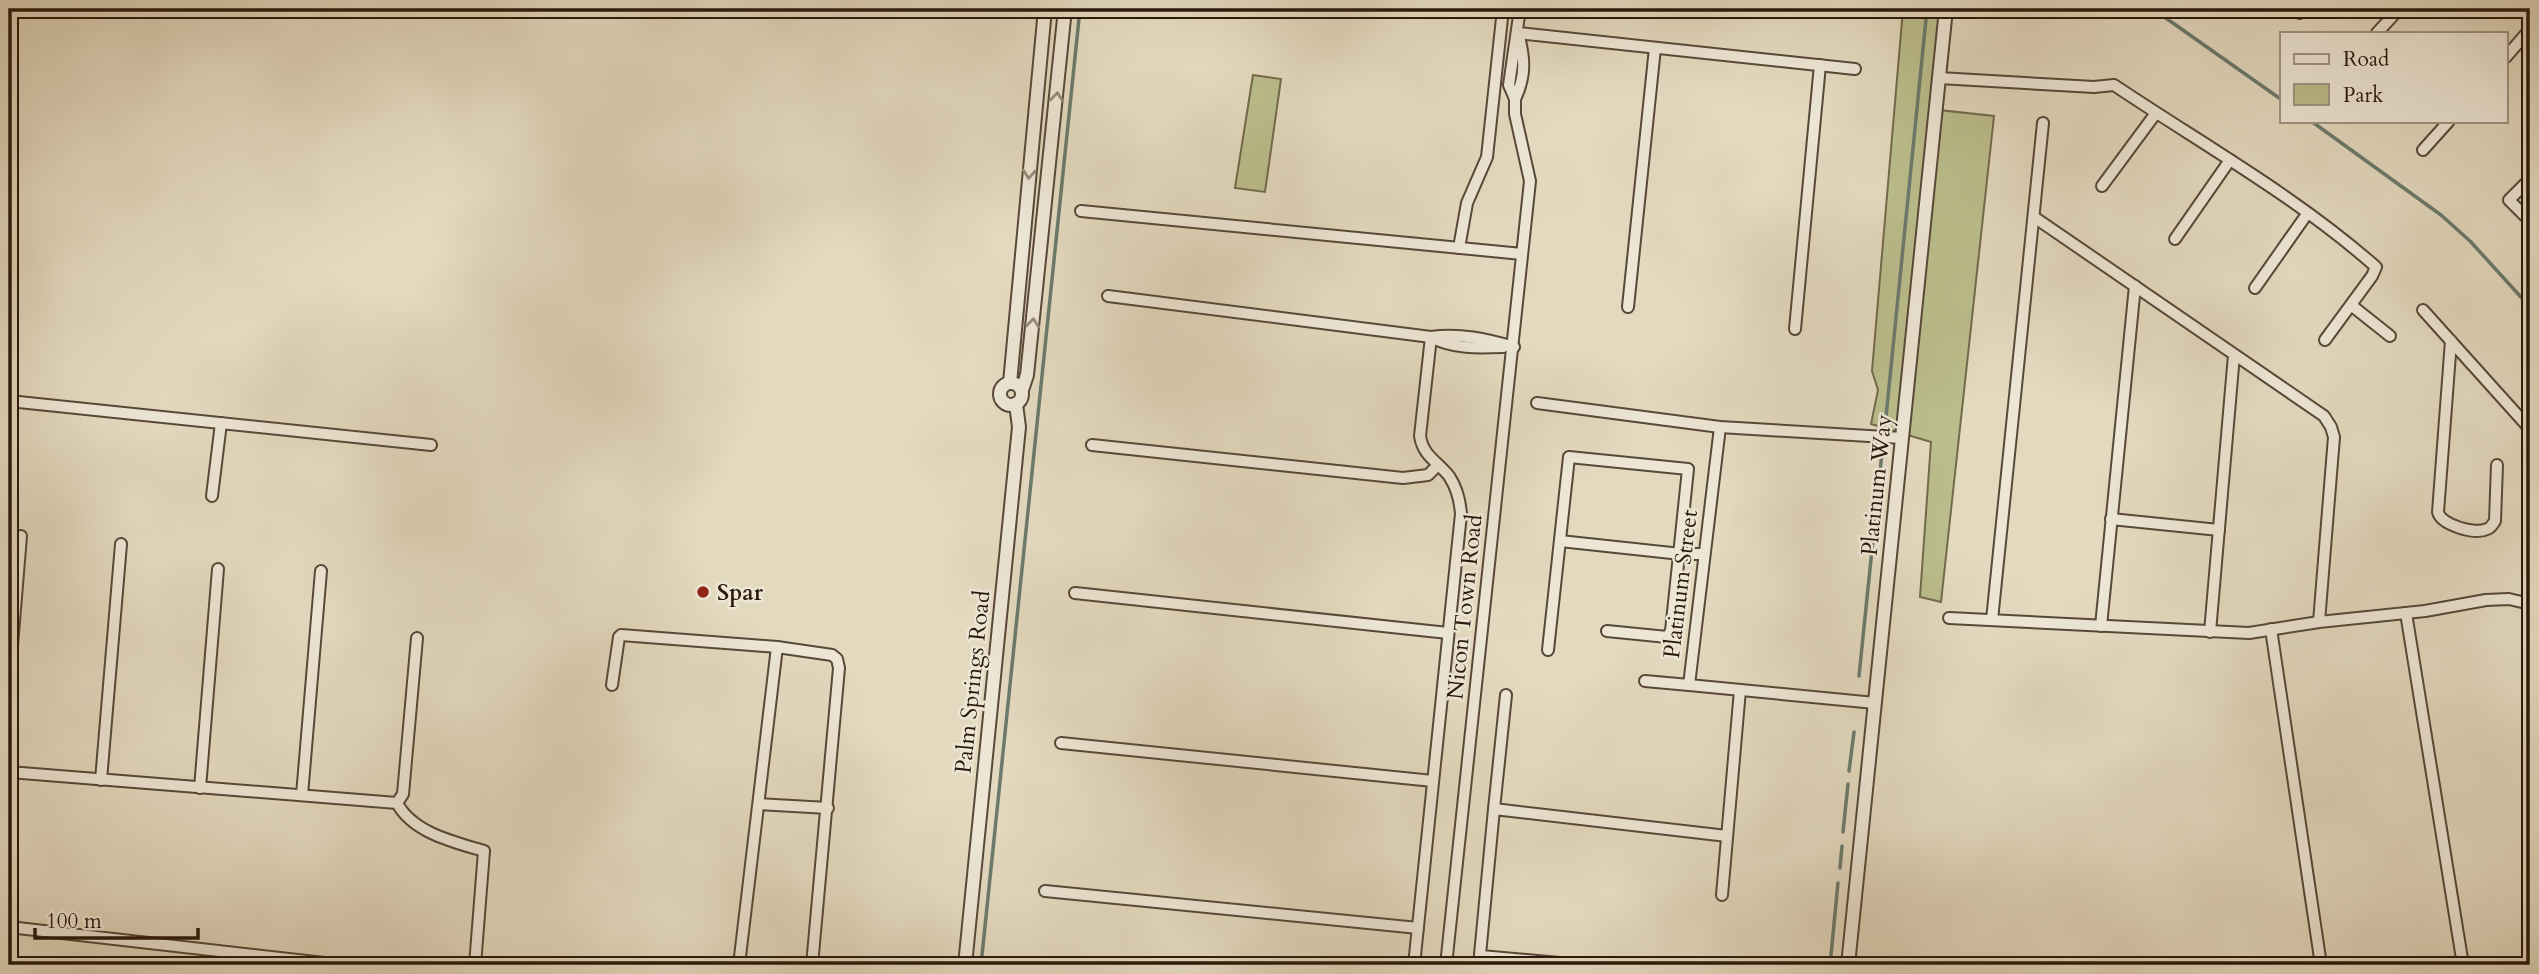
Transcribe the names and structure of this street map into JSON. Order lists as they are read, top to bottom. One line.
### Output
{"streets":{"street":["Platinum Way","Platinum Street","Nicon Town Road","Palm Springs Road"]},"crossings":[["Platinum Way","Platinum Street"]],"places":["Spar"],"legend":["Road","Park"],"scale_bar":"100 m"}
